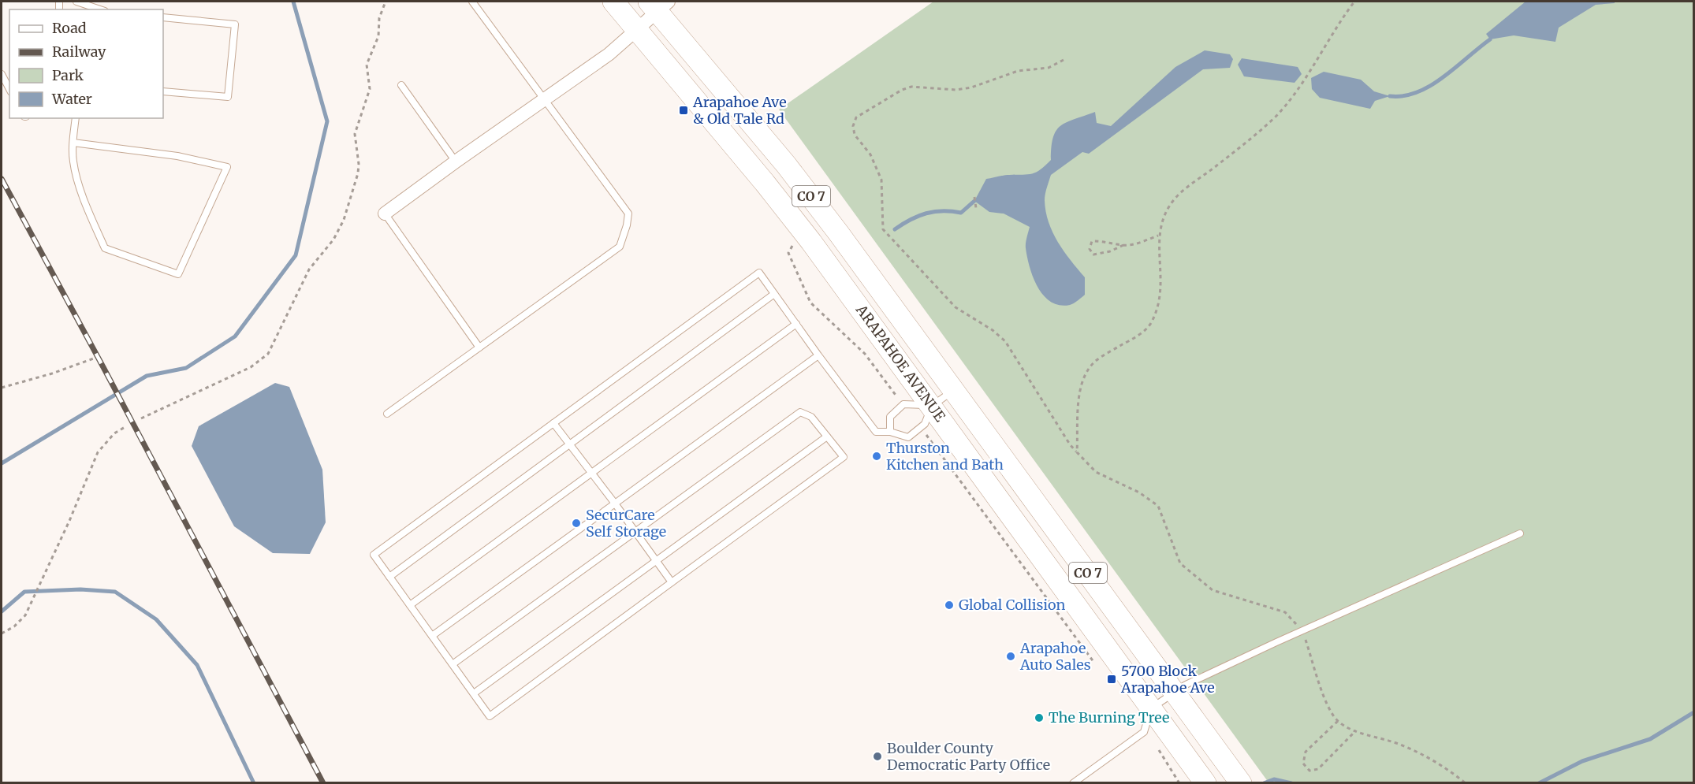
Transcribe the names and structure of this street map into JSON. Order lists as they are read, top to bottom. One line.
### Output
{"streets":{"main road":["CO 7","ARAPAHOE AVENUE"]},"places":{"transit":["Arapahoe Ave & Old Tale Rd","5700 Block Arapahoe Ave"],"other":["Thurston Kitchen and Bath","SecurCare Self Storage","Global Collision","Arapahoe Auto Sales","The Burning Tree","Boulder County Democratic Party Office"]},"legend":["Road","Railway","Park","Water"]}
